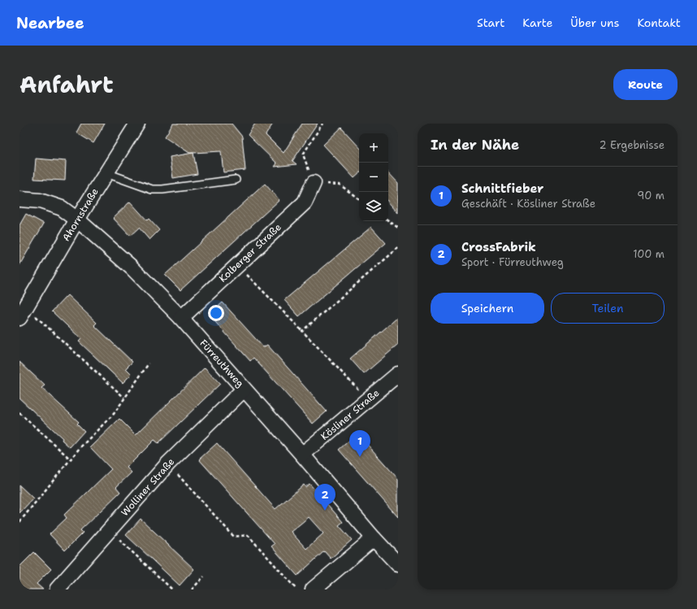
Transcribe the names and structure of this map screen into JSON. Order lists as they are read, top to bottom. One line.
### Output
{"streets":{"street":["Ahornstraße","Kolberger Straße","Fürreuthweg","Kösliner Straße","Wolliner Straße"]},"crossings":[["Ahornstraße","Fürreuthweg"],["Kolberger Straße","Fürreuthweg"],["Fürreuthweg","Kösliner Straße"],["Fürreuthweg","Wolliner Straße"]],"page":{"header":"Nearbee","nav":["Start","Karte","Über uns","Kontakt"],"title":"Anfahrt","buttons":["Route",["Speichern","Teilen"]],"heading":["In der Nähe","2 Ergebnisse"],"map_buttons":["+","−"],"list":[{"mark":"1","name":"Schnittfieber","note":"Geschäft · Kösliner Straße","value":"90 m"},{"mark":"2","name":"CrossFabrik","note":"Sport · Fürreuthweg","value":"100 m"}],"pins":["1","2"]}}
